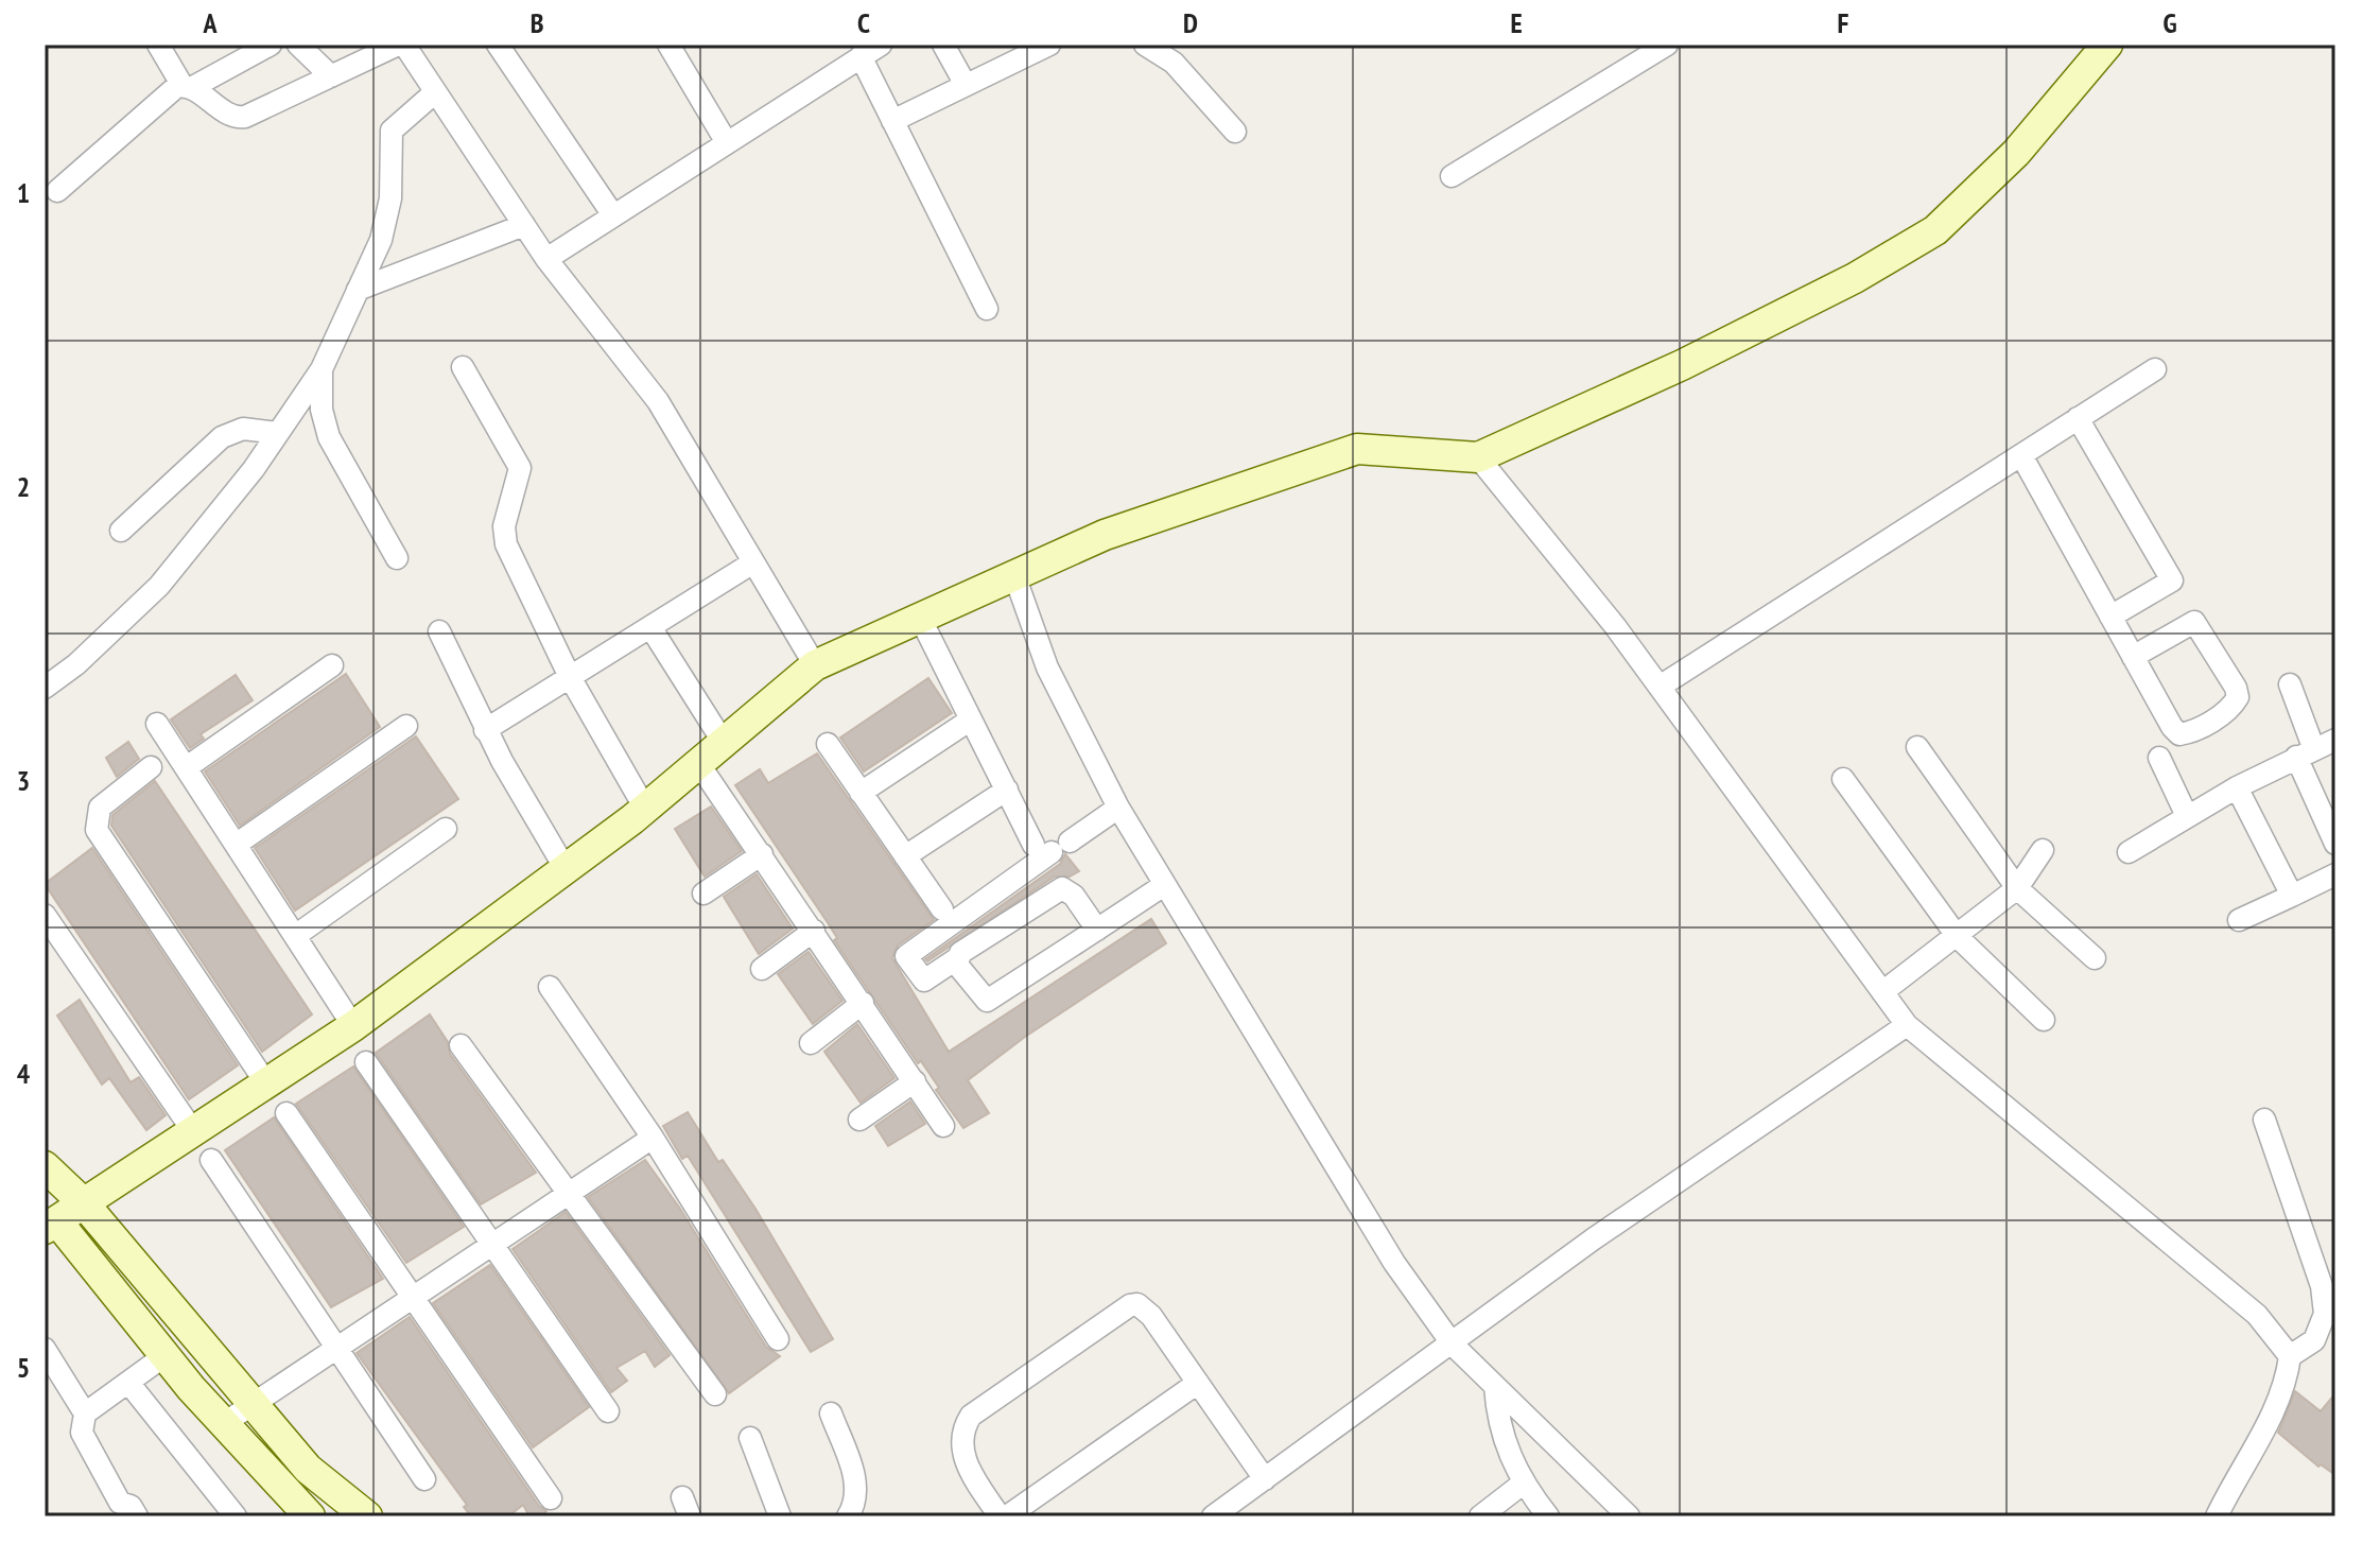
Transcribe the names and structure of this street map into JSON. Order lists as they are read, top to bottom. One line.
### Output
{"grid":{"columns":["A","B","C","D","E","F","G"],"rows":["1","2","3","4","5"]}}
